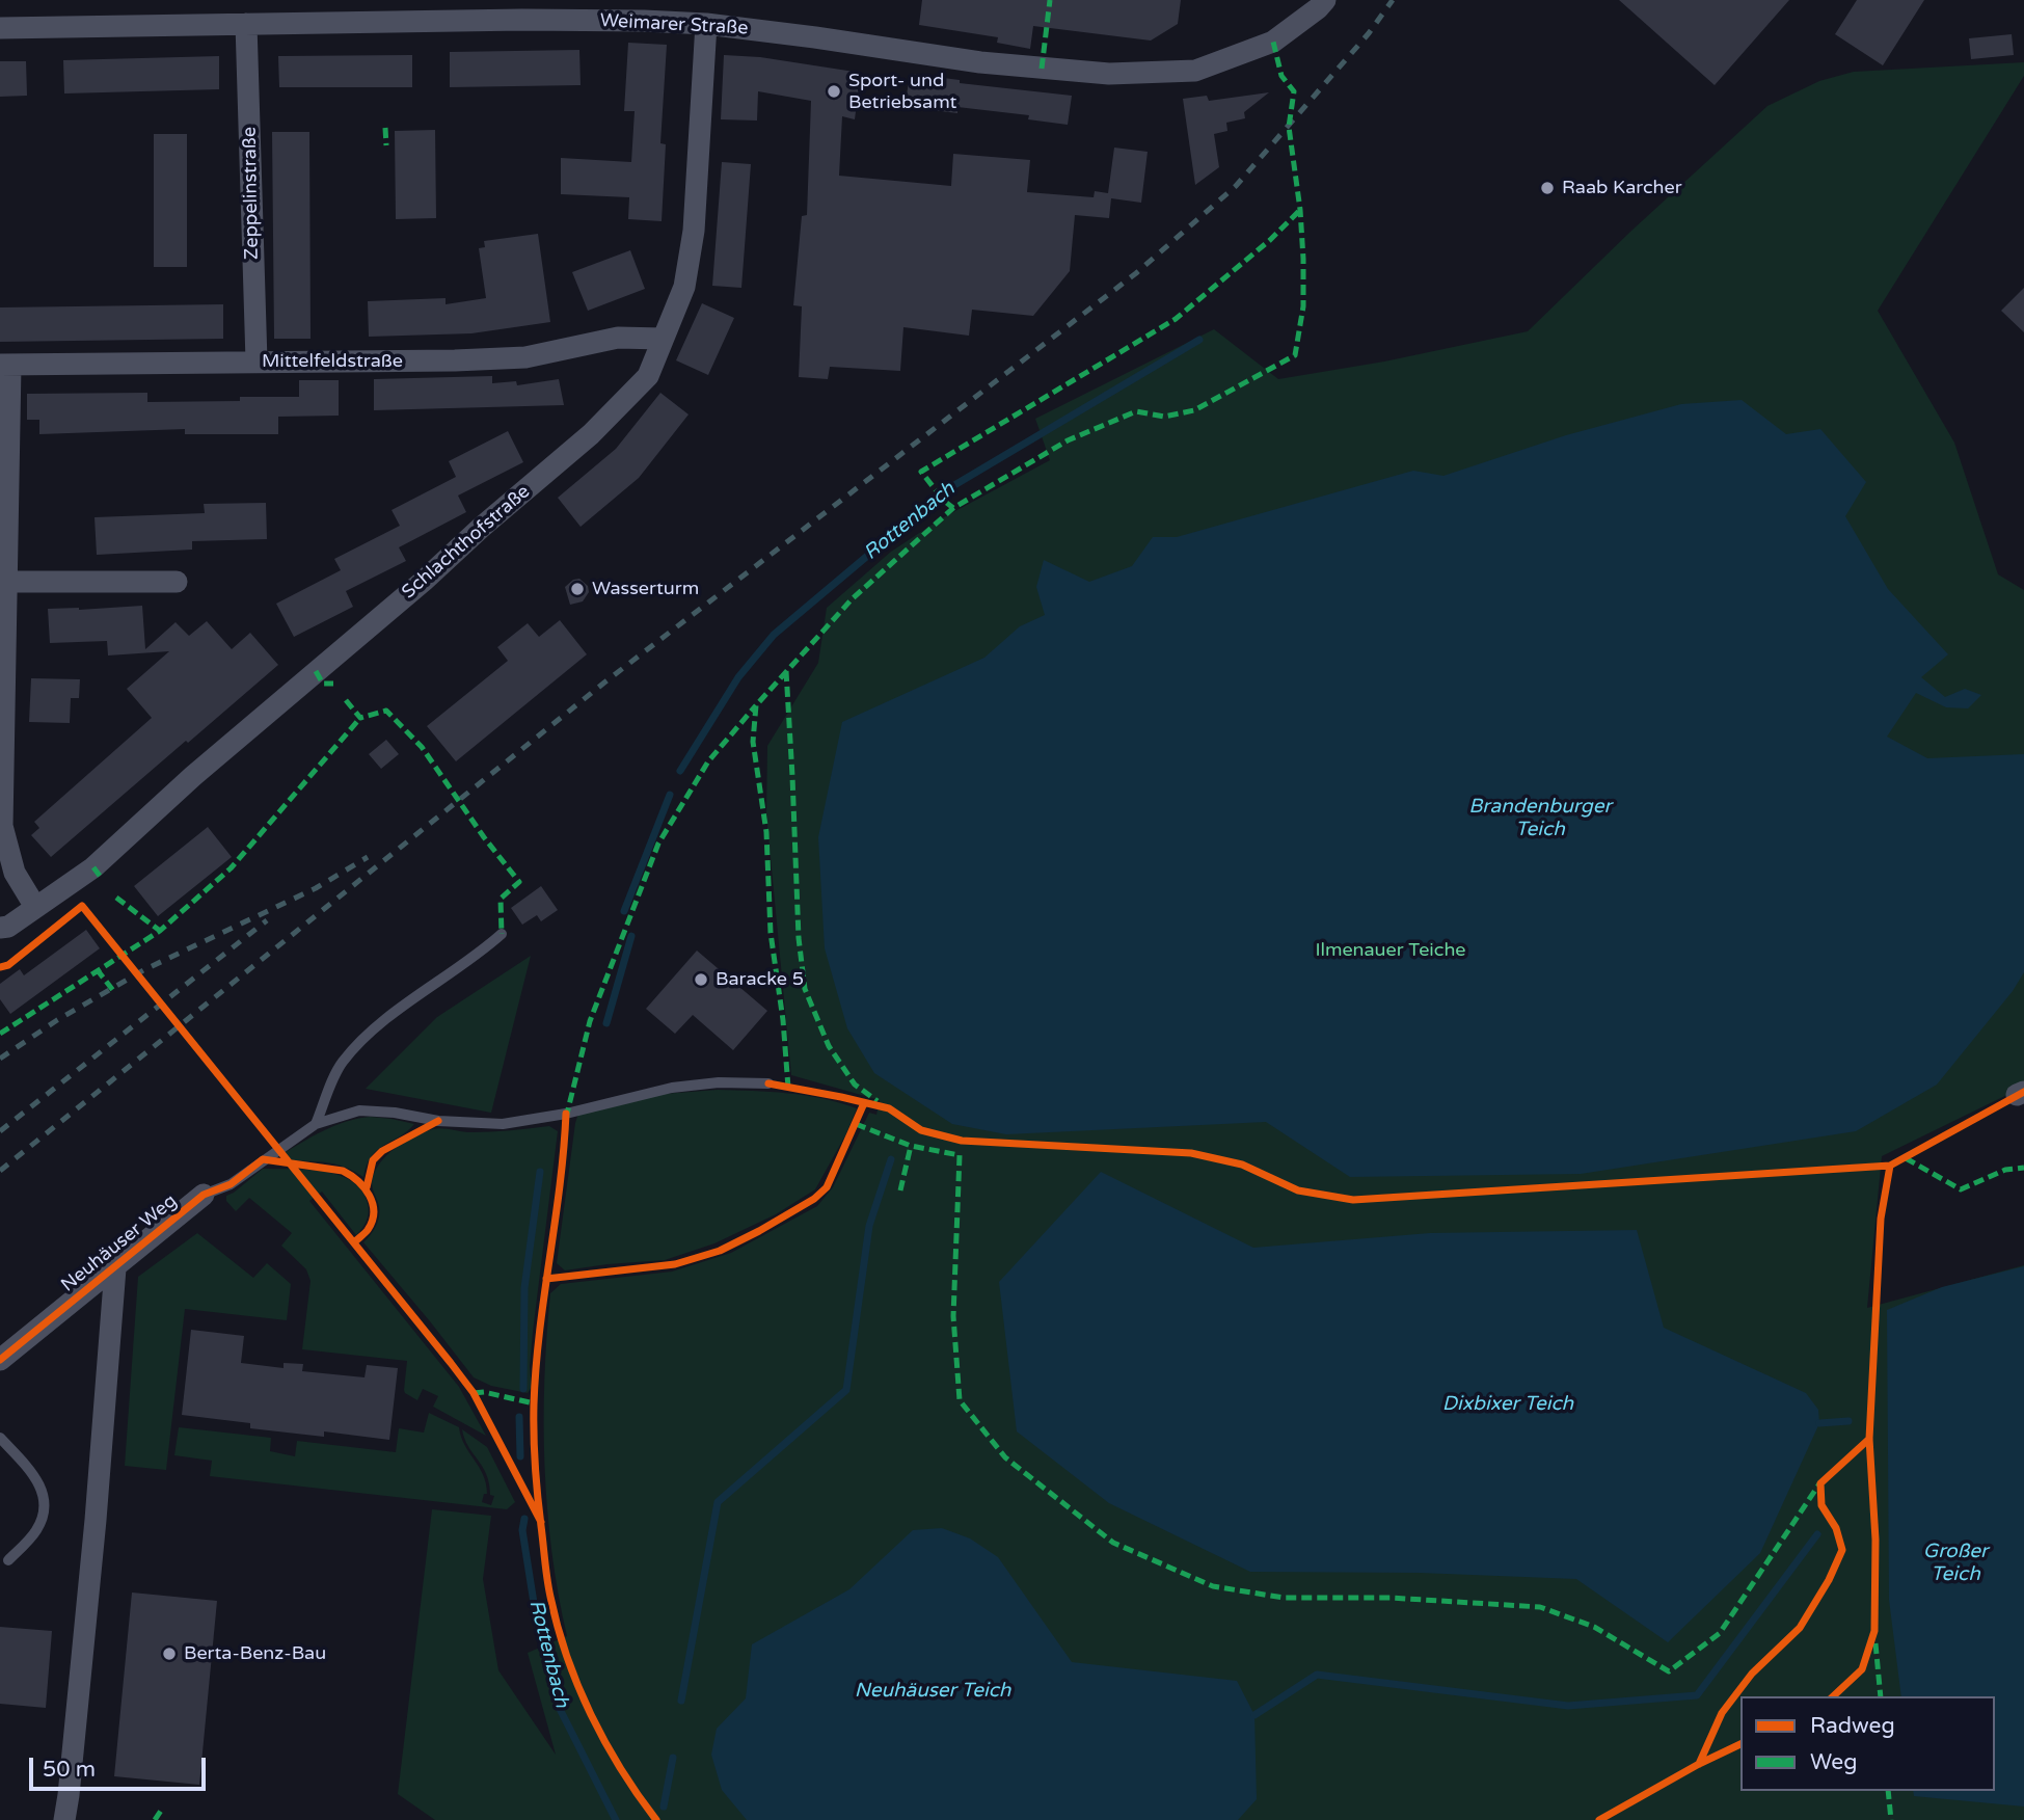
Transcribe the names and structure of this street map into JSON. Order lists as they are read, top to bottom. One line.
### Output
{"streets":{"street":["Weimarer Straße","Zeppelinstraße","Mittelfeldstraße","Schlachthofstraße","Neuhäuser Weg"]},"crossings":[["Weimarer Straße","Zeppelinstraße"],["Weimarer Straße","Schlachthofstraße"],["Zeppelinstraße","Mittelfeldstraße"],["Mittelfeldstraße","Schlachthofstraße"]],"water":["Rottenbach","Brandenburger Teich","Dixbixer Teich","Großer Teich","Neuhäuser Teich"],"parks":["Ilmenauer Teiche"],"places":["Sport- und Betriebsamt","Raab Karcher","Wasserturm","Baracke 5","Berta-Benz-Bau"],"legend":["Radweg","Weg"],"scale_bar":"50 m"}
